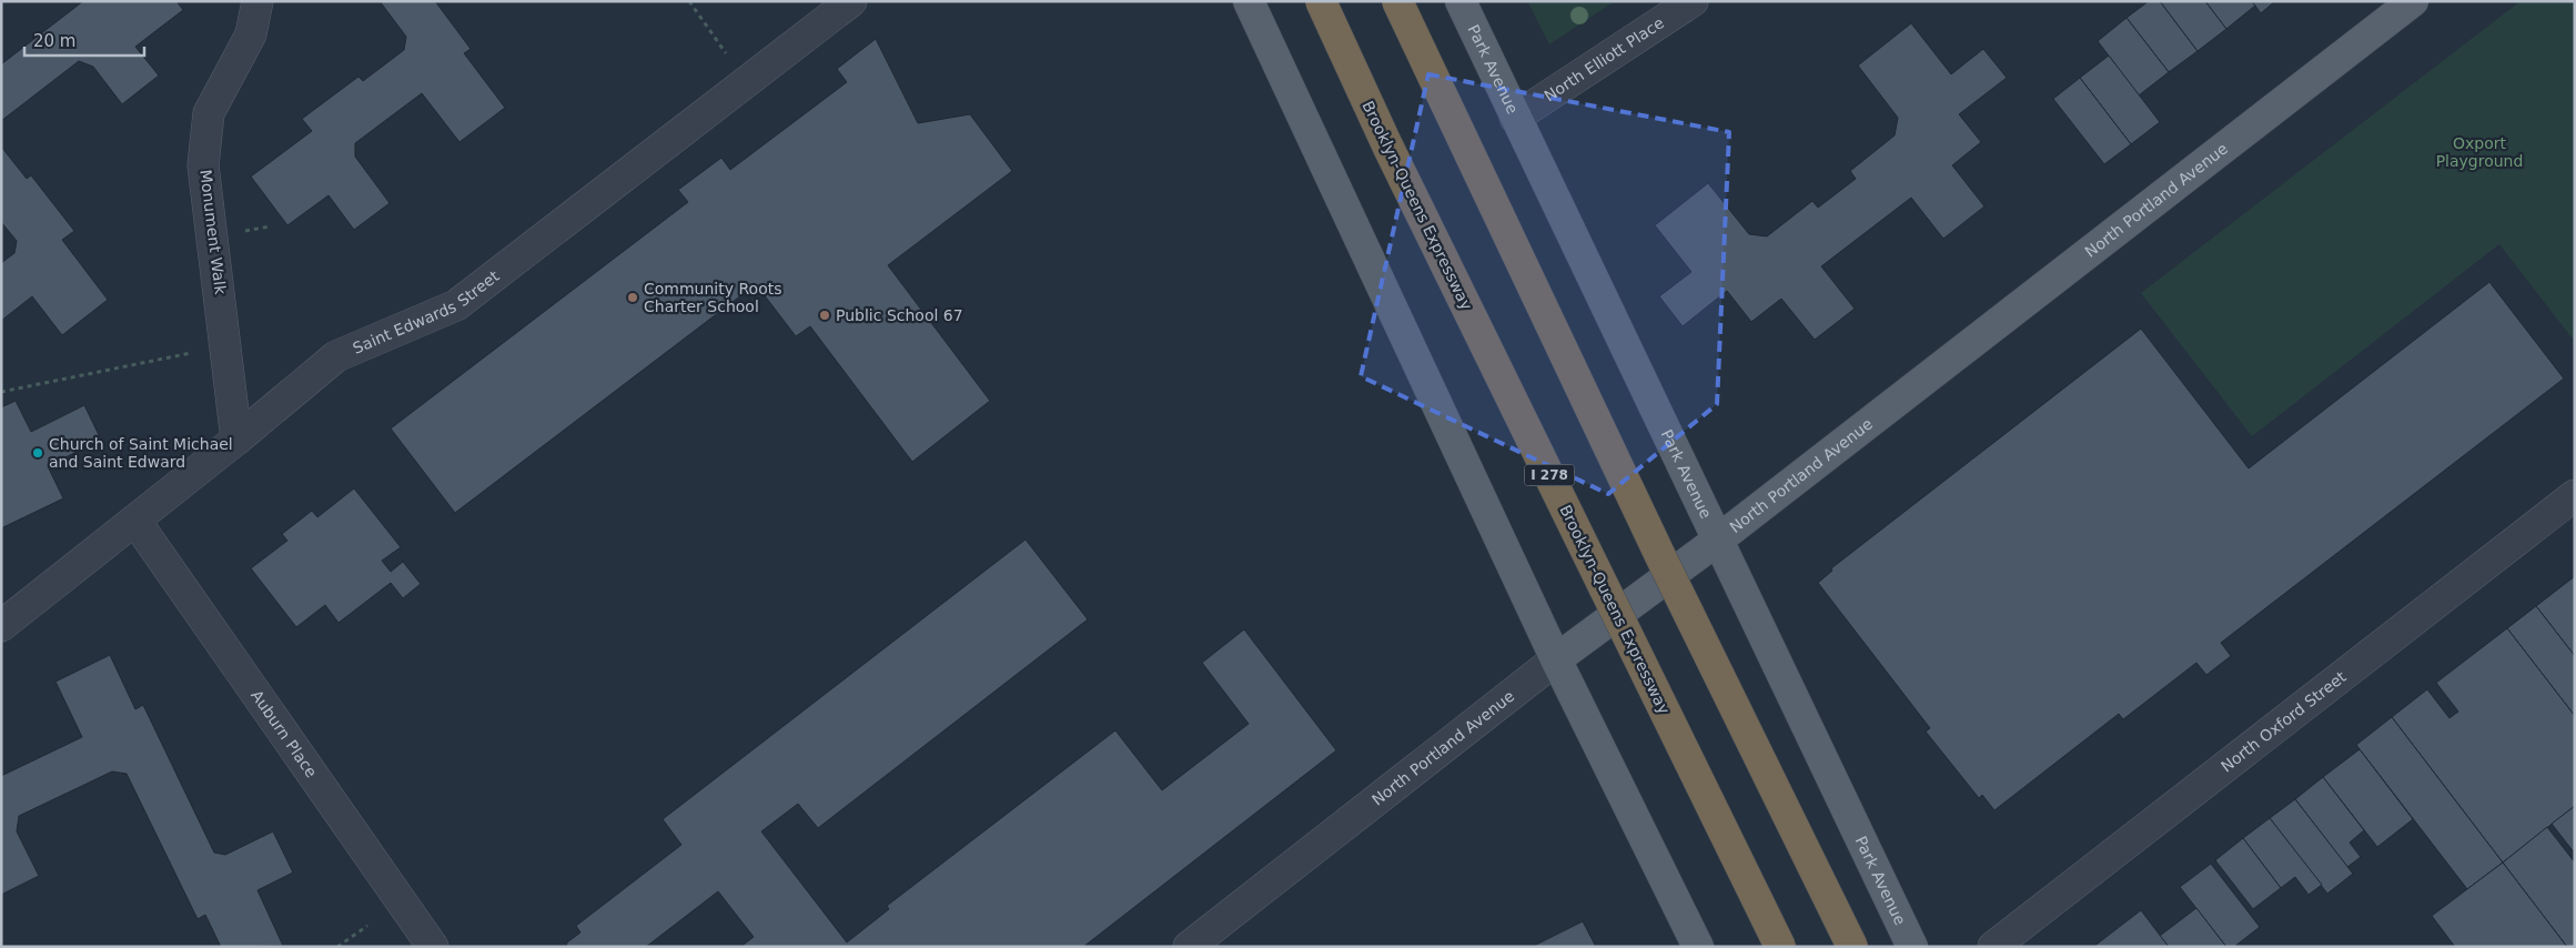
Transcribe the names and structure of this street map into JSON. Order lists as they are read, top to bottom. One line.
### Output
{"streets":{"highway":["Brooklyn-Queens Expressway","I 278"],"main road":["Park Avenue","North Portland Avenue"],"street":["North Elliott Place","Monument Walk","Saint Edwards Street","North Oxford Street","Auburn Place"]},"crossings":[["North Elliott Place","Park Avenue"],["Park Avenue","North Portland Avenue"],["Monument Walk","Saint Edwards Street"],["Saint Edwards Street","Auburn Place"]],"parks":["Oxport Playground"],"places":["Community Roots Charter School","Public School 67","Church of Saint Michael and Saint Edward"],"scale_bar":"20 m"}
